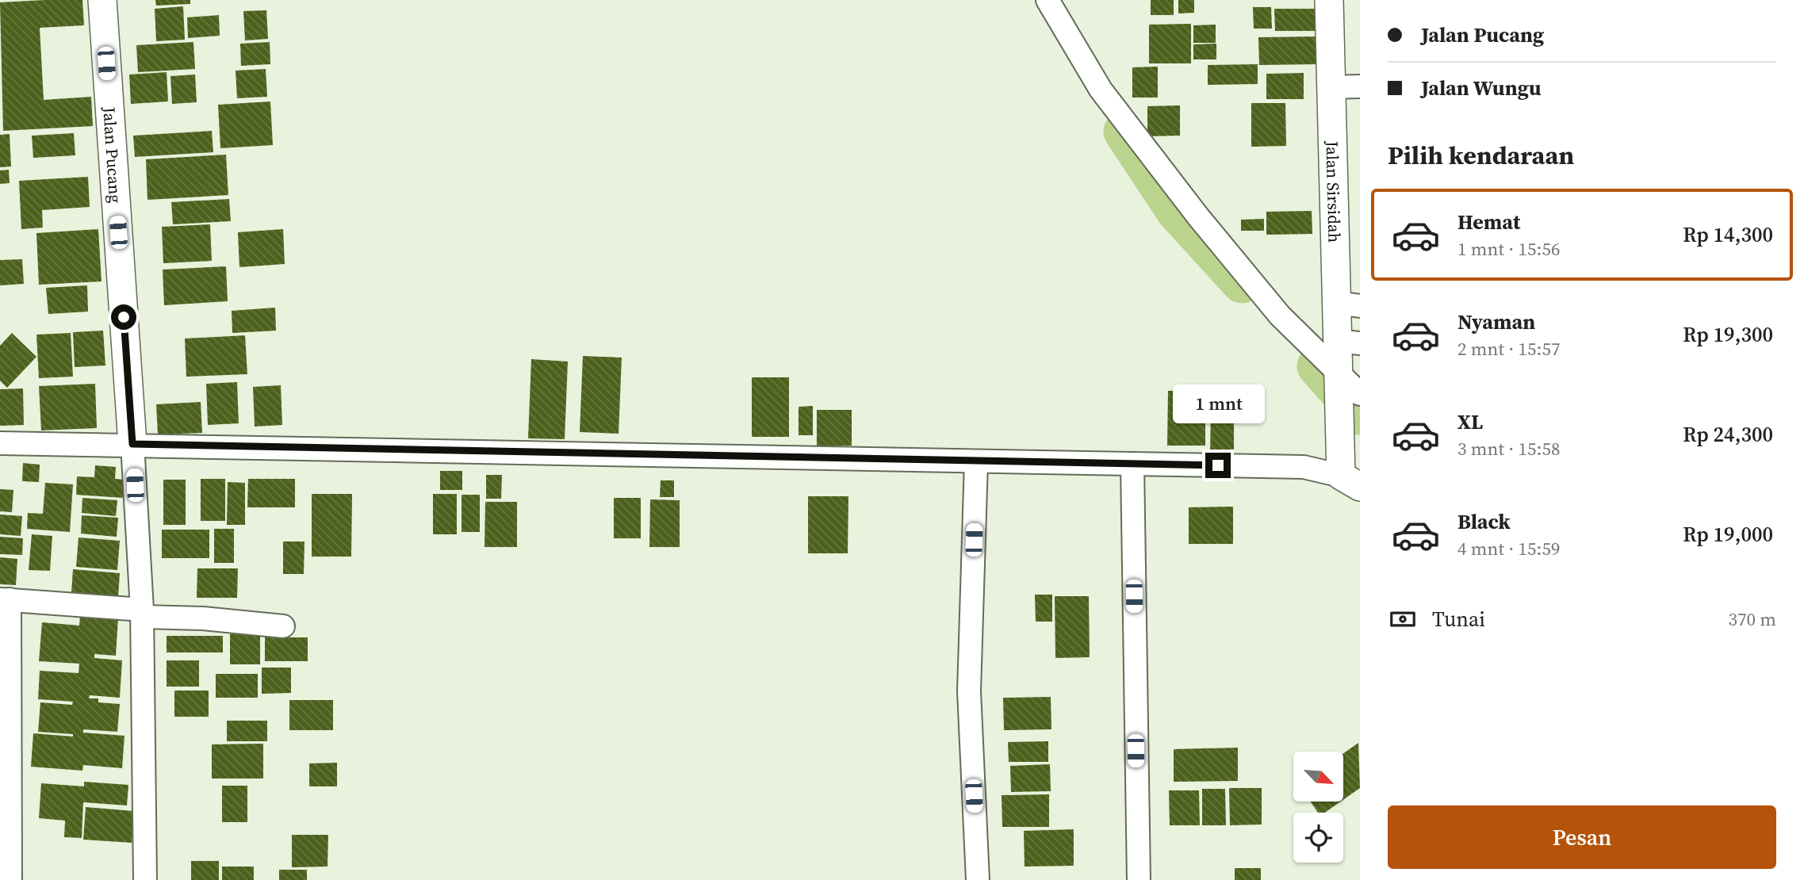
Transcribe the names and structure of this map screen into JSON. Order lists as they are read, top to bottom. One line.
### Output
{"streets":{"street":["Jalan Pucang","Jalan Sirsidah"]},"north":"bottom right","page":{"banner":["Jalan Pucang","Jalan Wungu"],"heading":"Pilih kendaraan","list":[{"name":"Hemat","note":"1 mnt · 15:56","value":"Rp 14,300"},{"name":"Nyaman","note":"2 mnt · 15:57","value":"Rp 19,300"},{"name":"XL","note":"3 mnt · 15:58","value":"Rp 24,300"},{"name":"Black","note":"4 mnt · 15:59","value":"Rp 19,000"}],"bubble":"1 mnt","pay":["Tunai","370 m"],"buttons":"Pesan"}}
